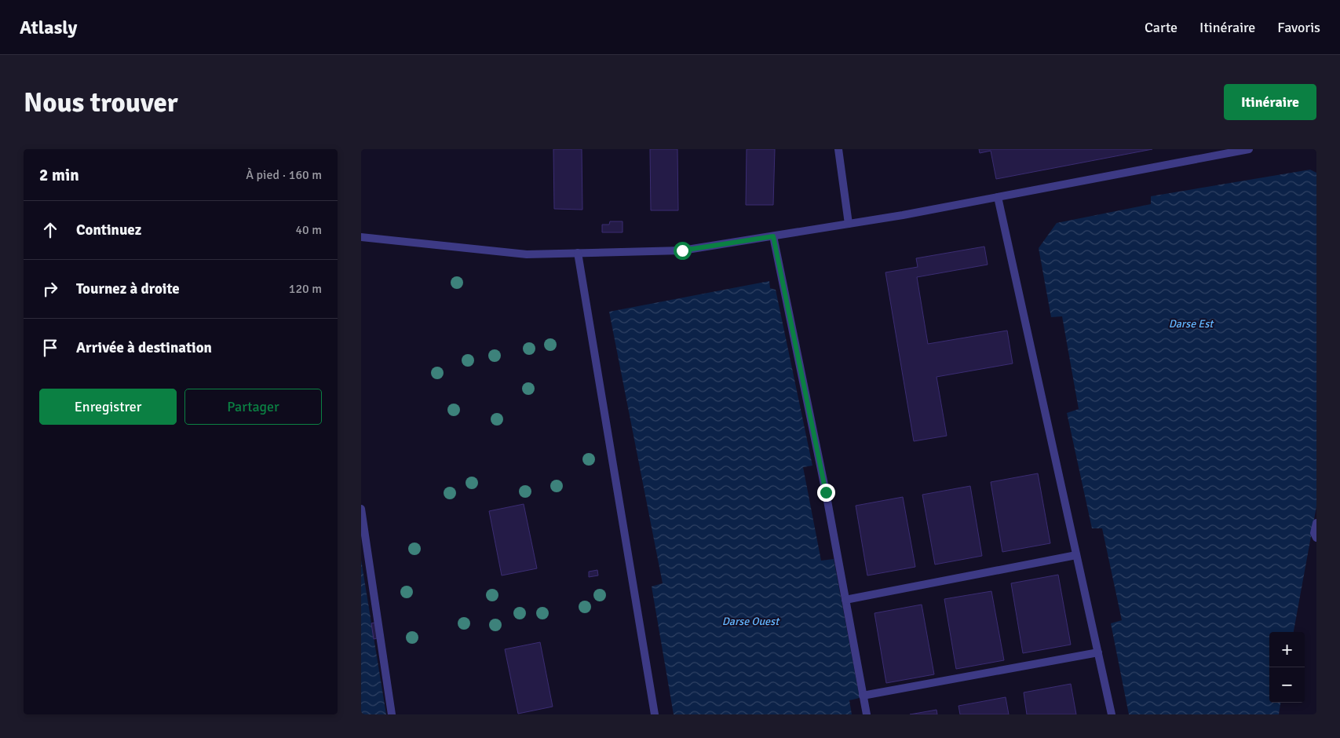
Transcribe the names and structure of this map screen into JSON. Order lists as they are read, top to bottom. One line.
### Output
{"water":["Darse Est","Darse Ouest"],"page":{"header":"Atlasly","nav":["Carte","Itinéraire","Favoris"],"buttons":["Itinéraire",["Enregistrer","Partager"]],"title":"Nous trouver","heading":["2 min","À pied · 160 m"],"list":[["Continuez","40 m"],["Tournez à droite","120 m"],"Arrivée à destination"],"map_buttons":["+","−"]}}
